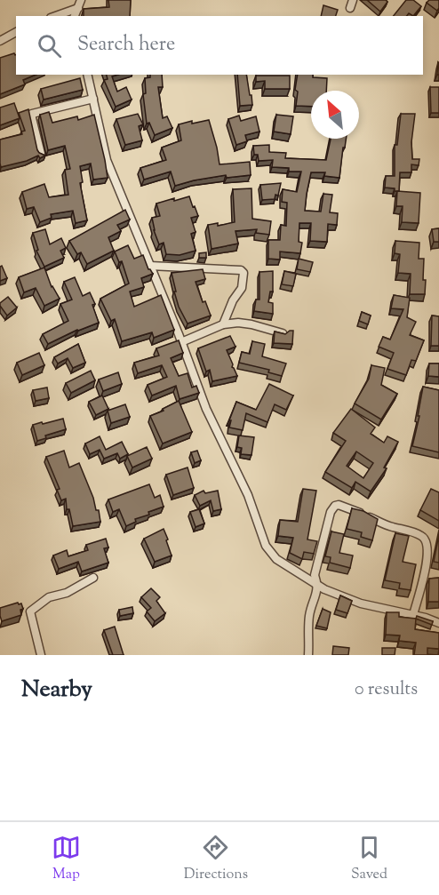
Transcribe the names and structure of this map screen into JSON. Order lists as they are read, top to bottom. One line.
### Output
{"north":"top left","page":{"search":"Search here","heading":["Nearby","0 results"],"nav":["Map","Directions","Saved"]}}
